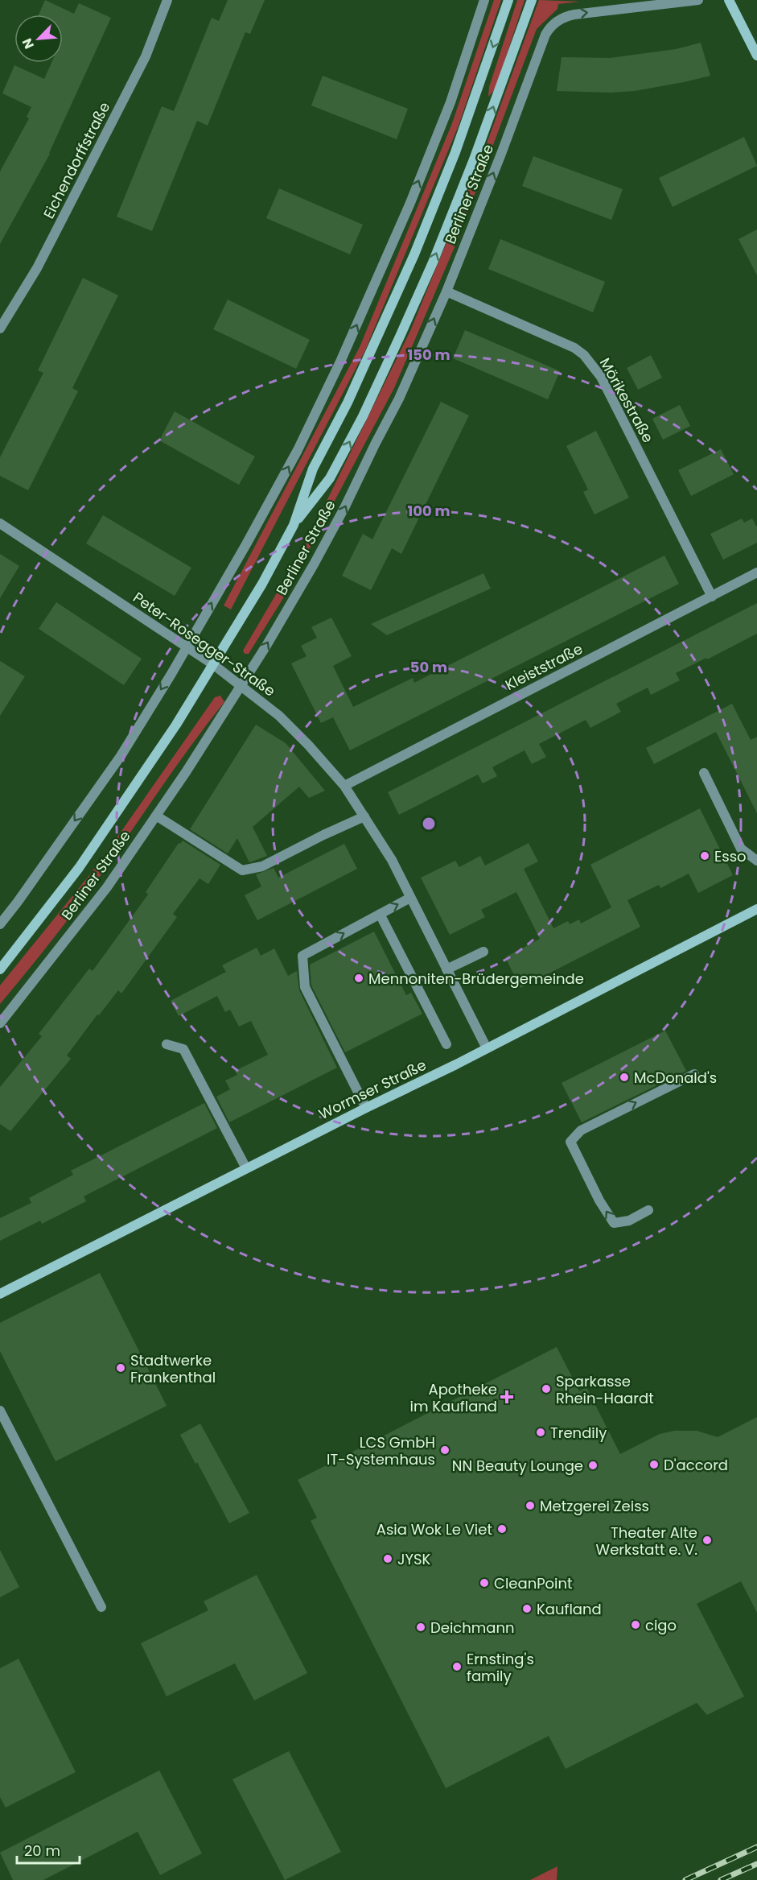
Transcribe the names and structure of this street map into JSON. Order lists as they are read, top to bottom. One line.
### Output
{"streets":{"main road":["Berliner Straße","Wormser Straße"],"street":["Eichendorffstraße","Mörikestraße","Peter-Rosegger-Straße","Kleiststraße"]},"crossings":[["Berliner Straße","Mörikestraße"],["Berliner Straße","Peter-Rosegger-Straße"],["Mörikestraße","Kleiststraße"],["Peter-Rosegger-Straße","Kleiststraße"],["Peter-Rosegger-Straße","Wormser Straße"]],"places":{"other":["Esso","Mennoniten-Brüdergemeinde","McDonald's","Stadtwerke Frankenthal","Sparkasse Rhein-Haardt","Trendily","LCS GmbH IT-Systemhaus","D'accord","NN Beauty Lounge","Metzgerei Zeiss","Asia Wok Le Viet","Theater Alte Werkstatt e. V.","JYSK","CleanPoint","Kaufland","cigo","Deichmann","Ernsting's family"],"health":["Apotheke im Kaufland"]},"scale_bar":"20 m","north":"bottom left","rings":["150 m","100 m","50 m"]}
